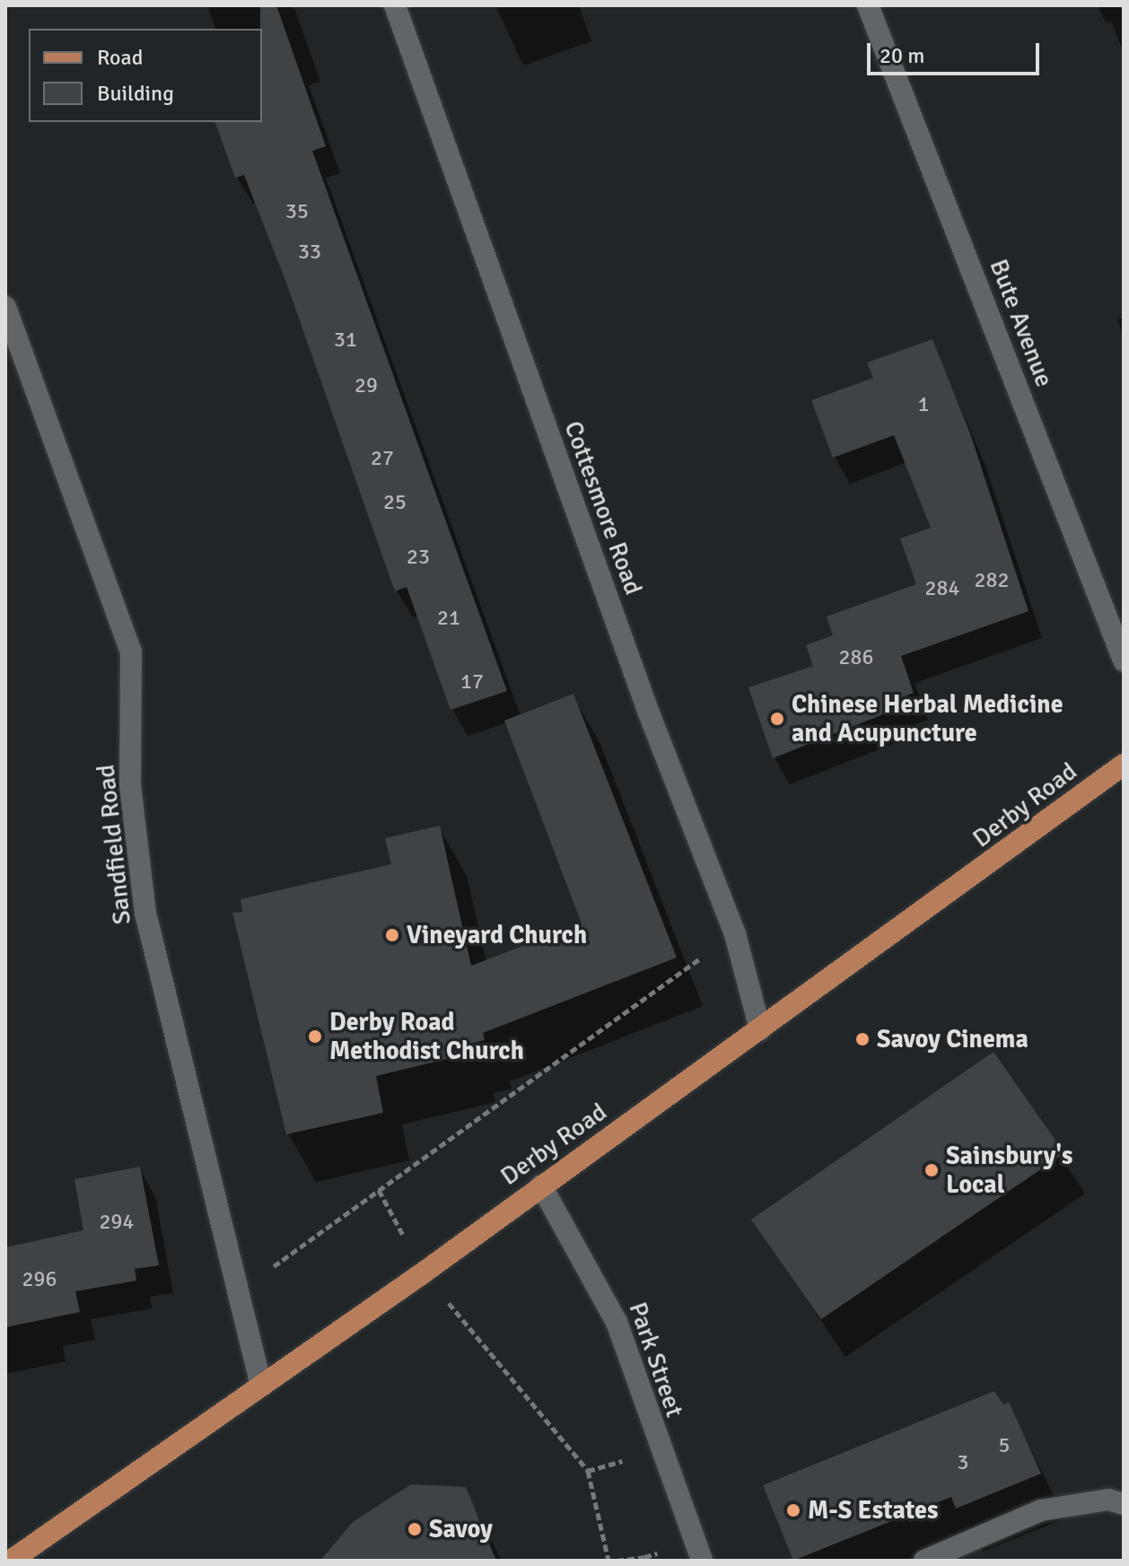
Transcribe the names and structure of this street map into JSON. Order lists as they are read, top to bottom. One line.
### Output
{"streets":{"main road":["Derby Road"],"street":["Bute Avenue","Cottesmore Road","Sandfield Road","Park Street"]},"crossings":[["Cottesmore Road","Derby Road"],["Derby Road","Sandfield Road"],["Derby Road","Park Street"]],"places":["Chinese Herbal Medicine and Acupuncture","Vineyard Church","Derby Road Methodist Church","Savoy Cinema","Sainsbury's Local","M-S Estates","Savoy"],"house_numbers":["35","33","31","29","1","27","25","23","282","284","21","286","17","294","296","5","3"],"legend":["Road","Building"],"scale_bar":"20 m"}
